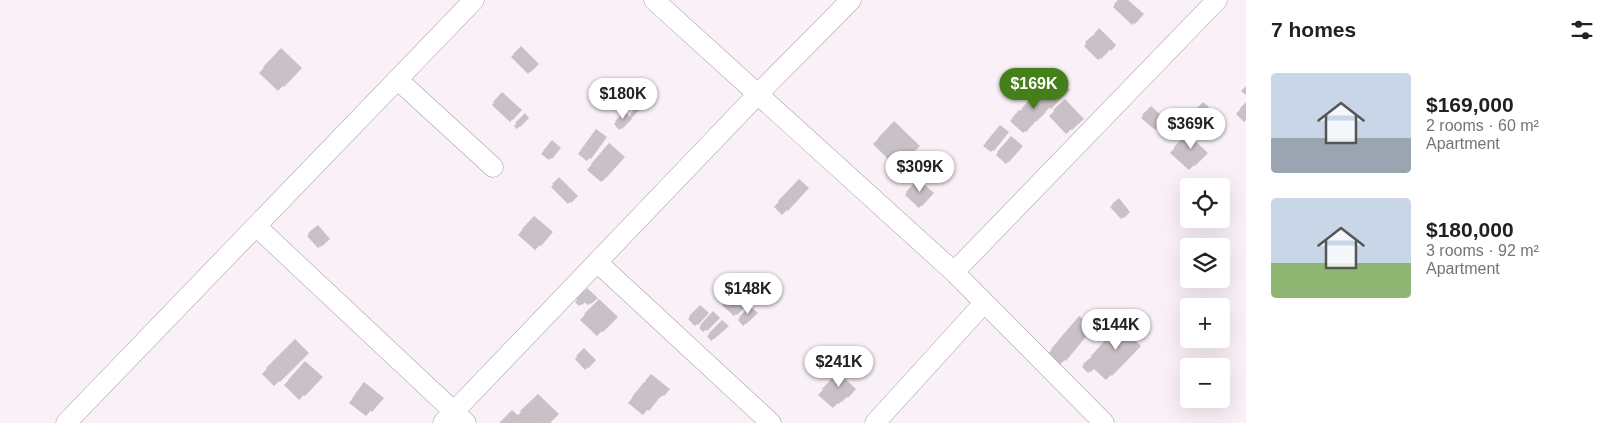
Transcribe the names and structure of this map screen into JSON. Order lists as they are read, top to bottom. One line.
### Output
{"page":{"heading":"7 homes","list":[{"name":"$169,000","note":"2 rooms · 60 m² · Apartment"},{"name":"$180,000","note":"3 rooms · 92 m² · Apartment"}],"price":["$169K","$180K","$369K","$309K","$148K","$144K","$241K"],"map_buttons":["+","−"]}}
